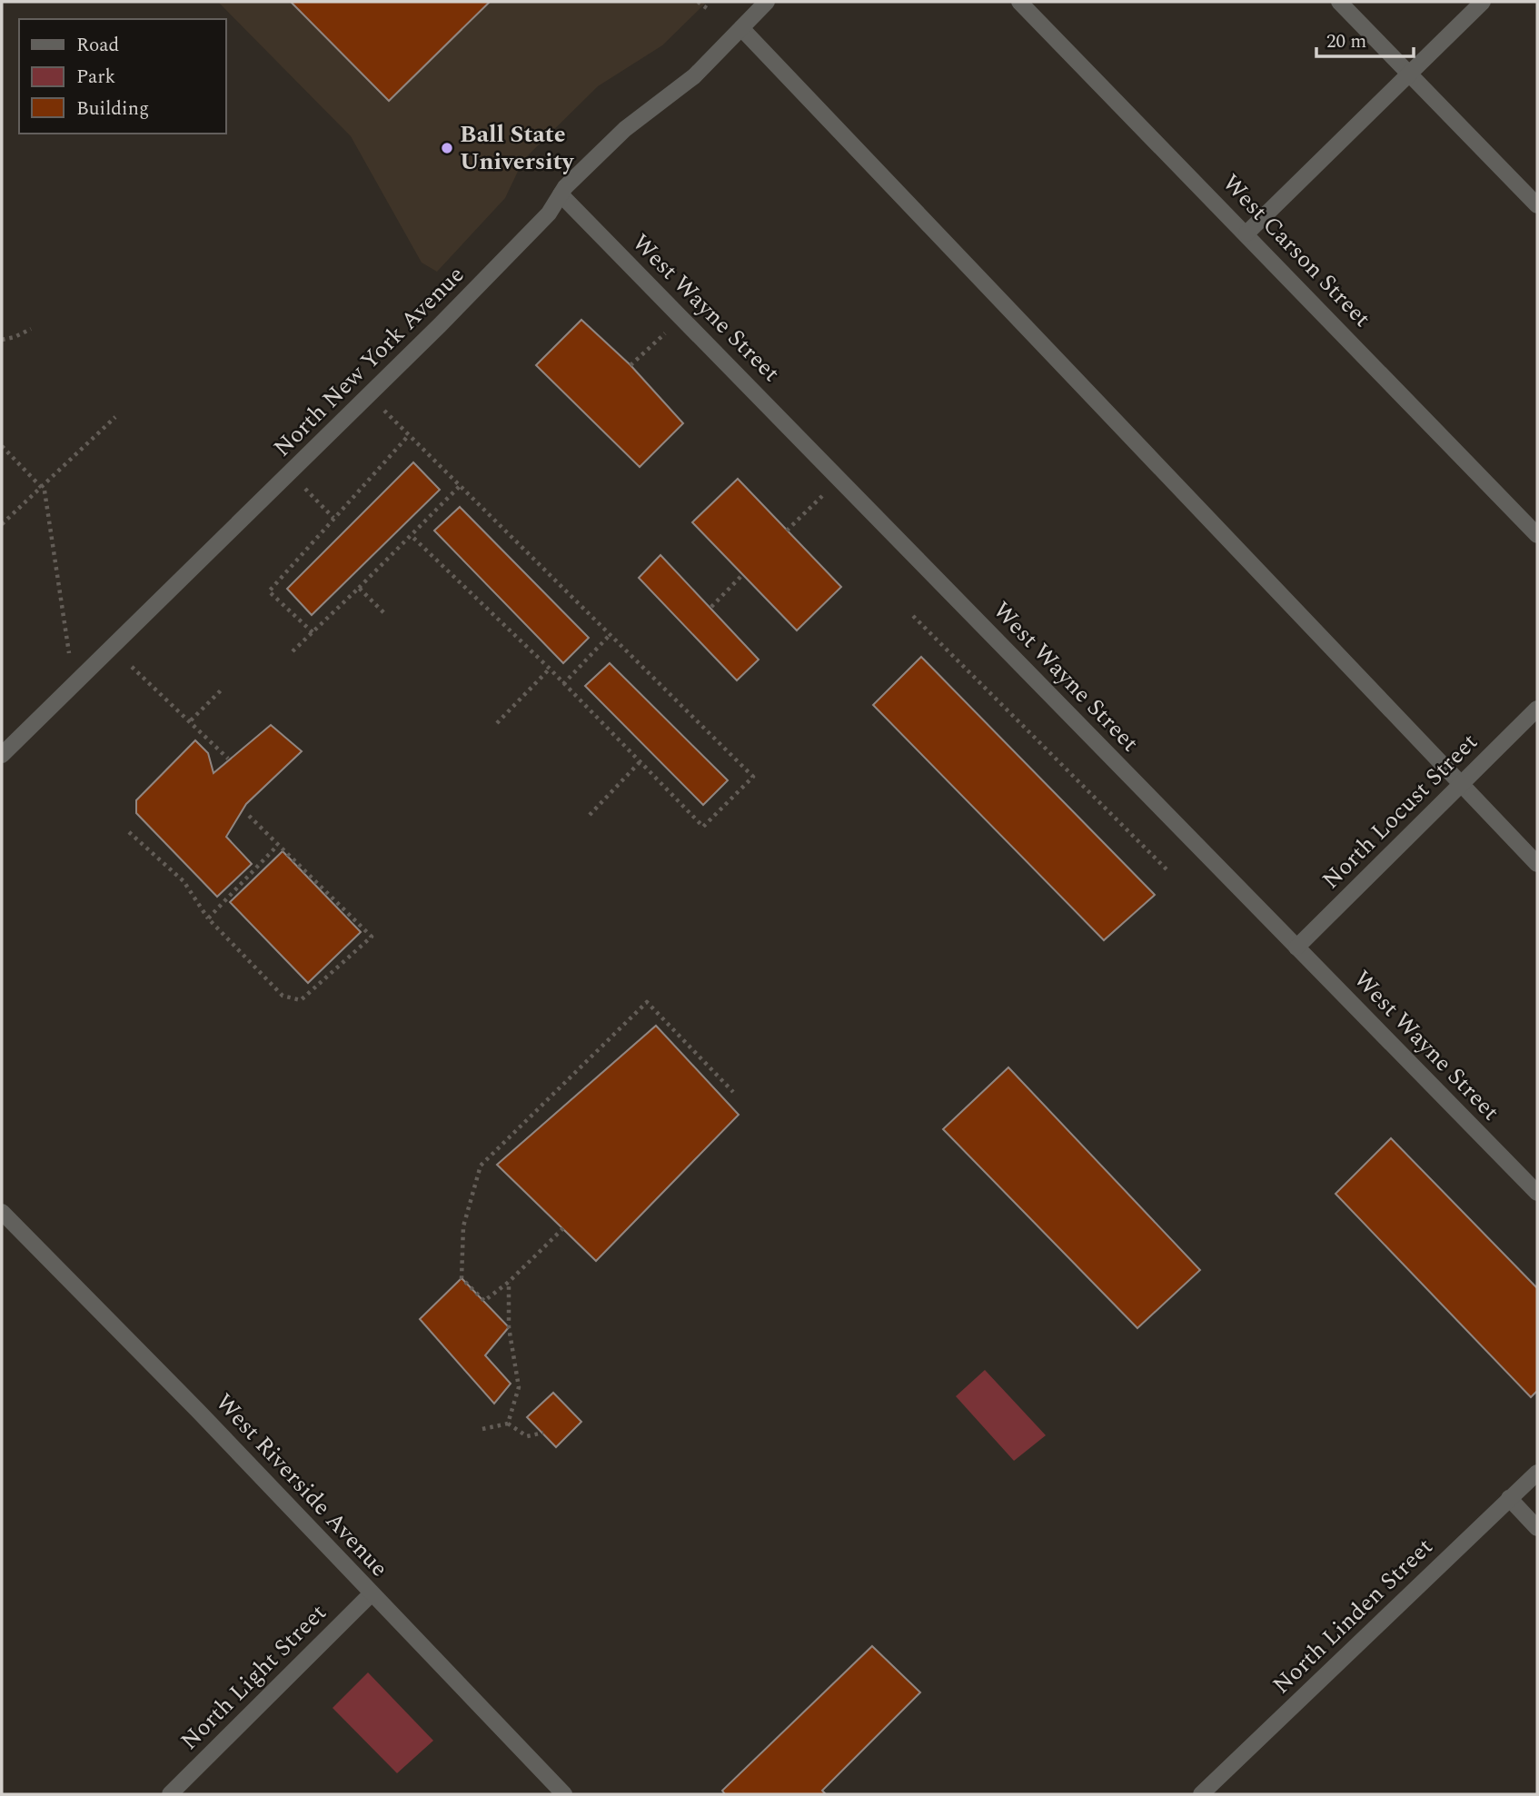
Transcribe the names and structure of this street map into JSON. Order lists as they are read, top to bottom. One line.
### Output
{"streets":{"street":["West Carson Street","West Wayne Street","North New York Avenue","North Locust Street","West Riverside Avenue","North Linden Street","North Light Street"]},"crossings":[["West Wayne Street","North New York Avenue"],["West Wayne Street","North Locust Street"],["West Riverside Avenue","North Light Street"]],"places":["Ball State University"],"legend":["Road","Park","Building"],"scale_bar":"20 m"}
